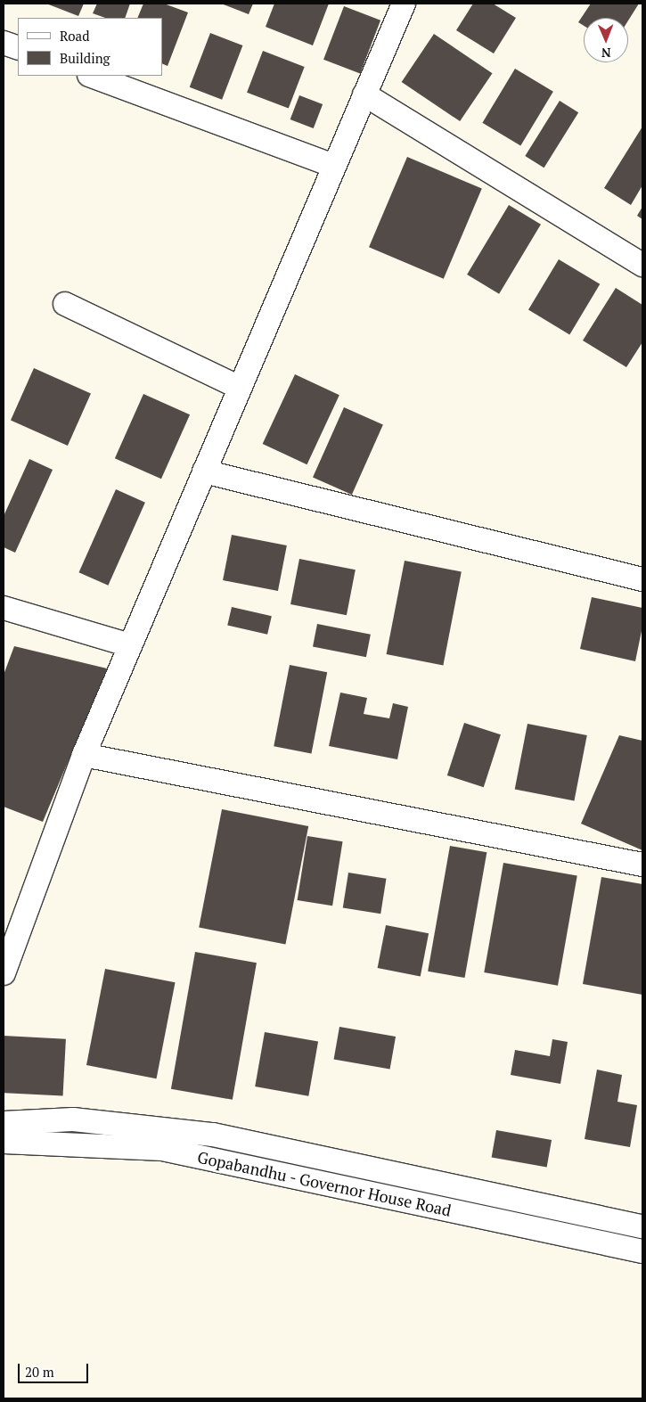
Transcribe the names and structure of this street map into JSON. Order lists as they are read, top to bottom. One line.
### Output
{"streets":{"street":["Gopabandhu - Governor House Road"]},"legend":["Road","Building"],"scale_bar":"20 m","north":"bottom"}
